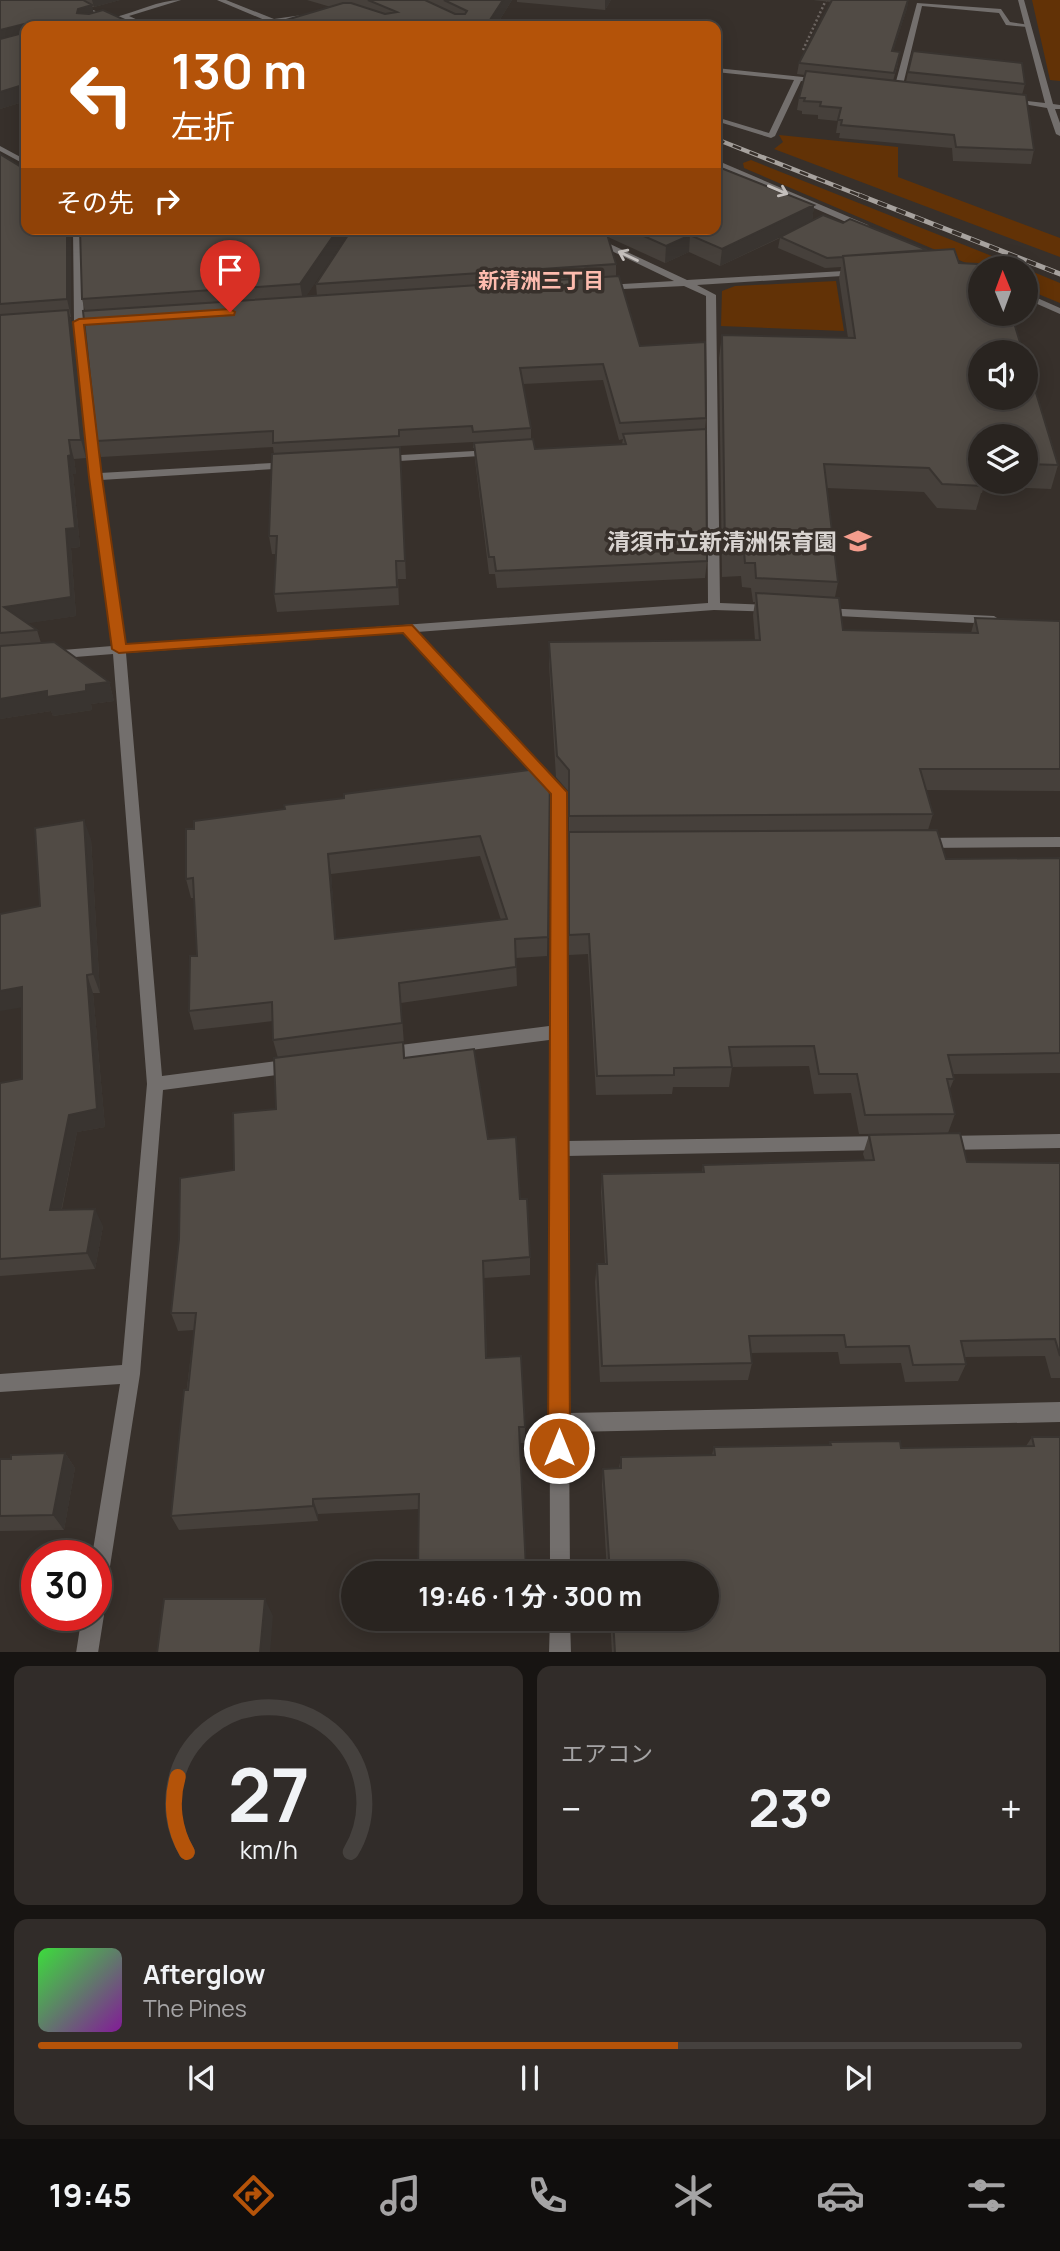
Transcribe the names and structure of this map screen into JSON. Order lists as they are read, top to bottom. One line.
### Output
{"districts":["新清洲三丁目"],"places":{"school or university":["清須市立新清洲保育園"]},"north":"top","page":{"turn":["130 m","左折"],"then":"その先","limit":"30","trip":"19:46 · 1 分 · 300 m","tile":"エアコン","heat":["−","23°","+"],"song":["Afterglow","The Pines"],"tabs":"19:45","gauge":["27","km/h"]}}
